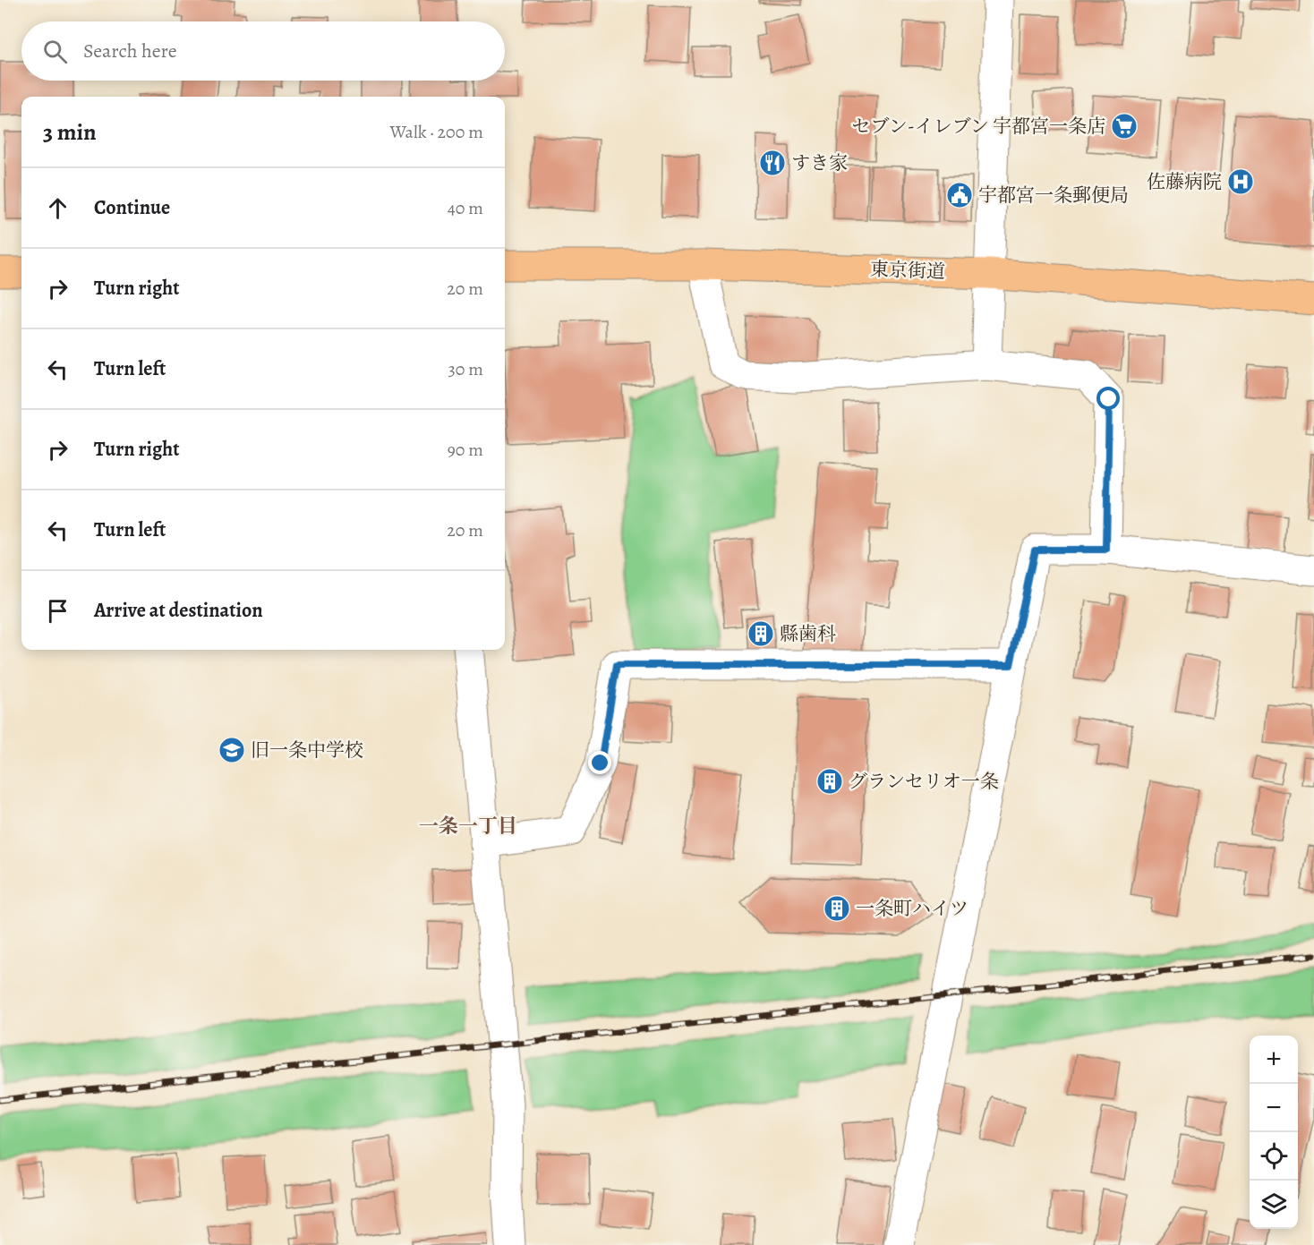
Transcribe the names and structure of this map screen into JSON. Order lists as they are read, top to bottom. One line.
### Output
{"streets":{"highway":["東京街道"]},"districts":["一条一丁目"],"places":{"supermarket":["セブン-イレブン 宇都宮一条店"],"restaurant":["すき家"],"hospital":["佐藤病院"],"public building":["宇都宮一条郵便局"],"building":["縣歯科","グランセリオ一条","一条町ハイツ"],"school or university":["旧一条中学校"]},"page":{"search":"Search here","heading":["3 min","Walk · 200 m"],"list":[["Continue","40 m"],["Turn right","20 m"],["Turn left","30 m"],["Turn right","90 m"],["Turn left","20 m"],"Arrive at destination"],"map_buttons":["+","−"]}}
